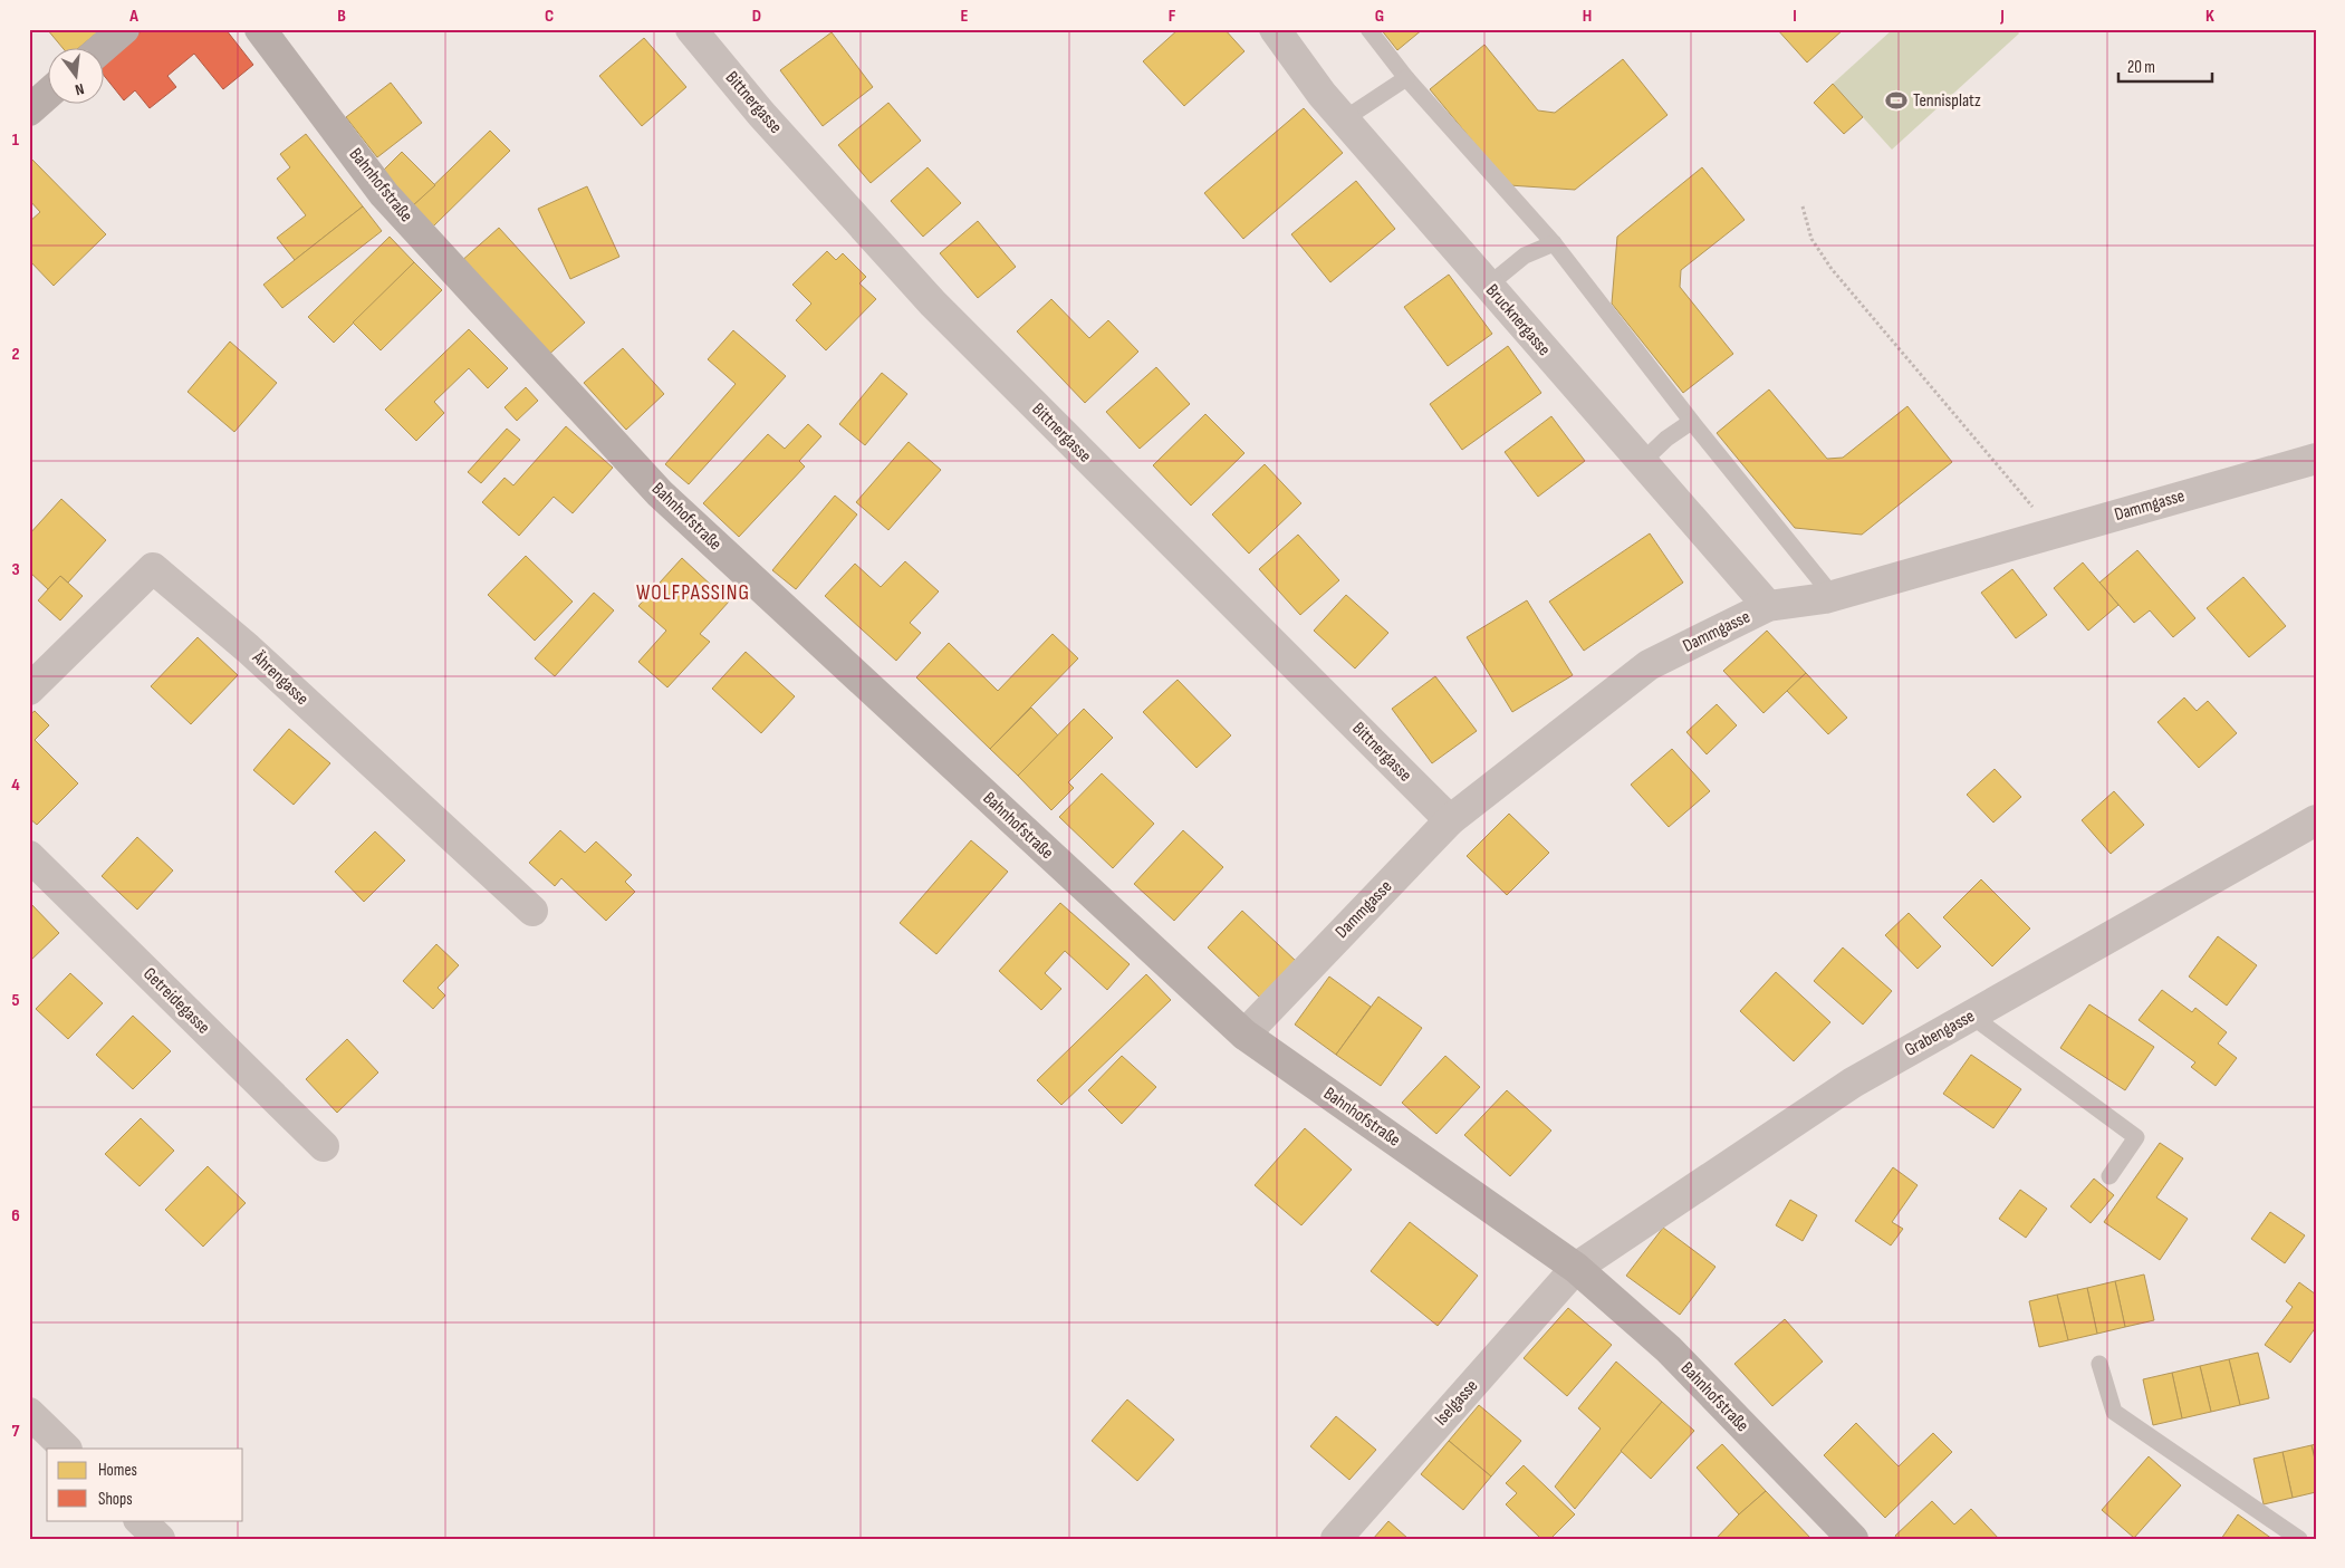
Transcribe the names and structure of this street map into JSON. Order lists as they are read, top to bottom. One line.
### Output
{"streets":{"street":["Bittnergasse","Bahnhofstraße","Brucknergasse","Dammgasse","Ährengasse","Getreidegasse","Grabengasse","Iselgasse"]},"crossings":[["Bittnergasse","Dammgasse"],["Bahnhofstraße","Dammgasse"],["Bahnhofstraße","Grabengasse"],["Bahnhofstraße","Iselgasse"],["Brucknergasse","Dammgasse"],["Grabengasse","Iselgasse"]],"districts":["WOLFPASSING"],"places":{"sports":["Tennisplatz"]},"legend":["Homes","Shops"],"scale_bar":"20 m","north":"bottom","grid":{"columns":["A","B","C","D","E","F","G","H","I","J","K"],"rows":["1","2","3","4","5","6","7"]}}
